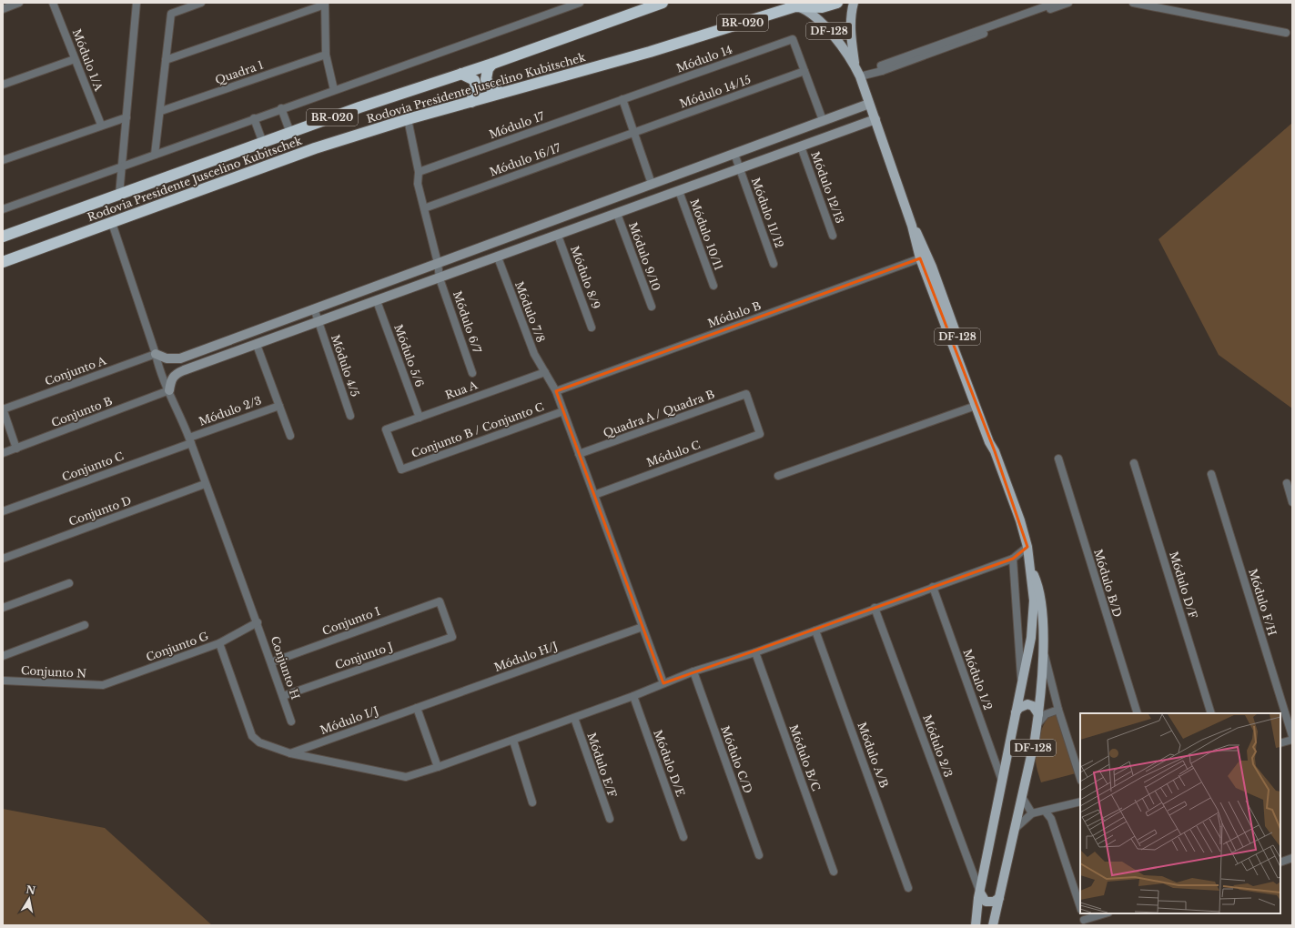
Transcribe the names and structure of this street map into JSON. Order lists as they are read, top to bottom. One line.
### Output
{"streets":{"highway":["BR-020","Rodovia Presidente Juscelino Kubitschek"],"main road":["DF-128"],"street":["Módulo 14","Módulo 1/A","Quadra 1","Módulo 14/15","Módulo 17","Módulo 16/17","Módulo 12/13","Módulo 11/12","Módulo 10/11","Módulo 9/10","Módulo 8/9","Módulo 7/8","Módulo B","Módulo 6/7","Módulo 5/6","Módulo 4/5","Conjunto A","Rua A","Módulo 2/3","Conjunto B","Quadra A / Quadra B","Conjunto B / Conjunto C","Módulo C","Conjunto C","Conjunto D","Módulo B/D","Módulo D/F","Módulo F/H","Conjunto I","Conjunto G","Conjunto J","Módulo H/J","Conjunto H","Conjunto N","Módulo 1/2","Módulo I/J","Módulo A/B","Módulo B/C","Módulo C/D","Módulo D/E","Módulo E/F"]},"crossings":[["DF-128","Rodovia Presidente Juscelino Kubitschek"],["DF-128","Módulo B"],["DF-128","Módulo 2/3"],["DF-128","Módulo 1/2"],["Módulo 14","Módulo 14/15"],["Módulo 14","Módulo 17"],["Rodovia Presidente Juscelino Kubitschek","Módulo 6/7"],["Rodovia Presidente Juscelino Kubitschek","Conjunto H"],["Módulo 14/15","Módulo 16/17"],["Módulo 17","Módulo 6/7"],["Módulo 16/17","Módulo 6/7"],["Módulo 7/8","Módulo B"],["Módulo 7/8","Rua A"],["Módulo 7/8","Quadra A / Quadra B"],["Módulo 7/8","Conjunto B / Conjunto C"],["Módulo 7/8","Módulo C"],["Módulo 7/8","Módulo H/J"],["Módulo 5/6","Rua A"],["Conjunto A","Conjunto H"],["Rua A","Conjunto B / Conjunto C"],["Módulo 2/3","Conjunto C"],["Módulo 2/3","Conjunto H"],["Conjunto B","Conjunto H"],["Quadra A / Quadra B","Módulo C"],["Conjunto C","Conjunto H"],["Conjunto D","Conjunto H"],["Conjunto I","Conjunto J"],["Conjunto I","Conjunto H"],["Conjunto G","Conjunto H"],["Conjunto G","Conjunto N"],["Conjunto J","Conjunto H"],["Módulo H/J","Módulo I/J"]],"north":"top"}
